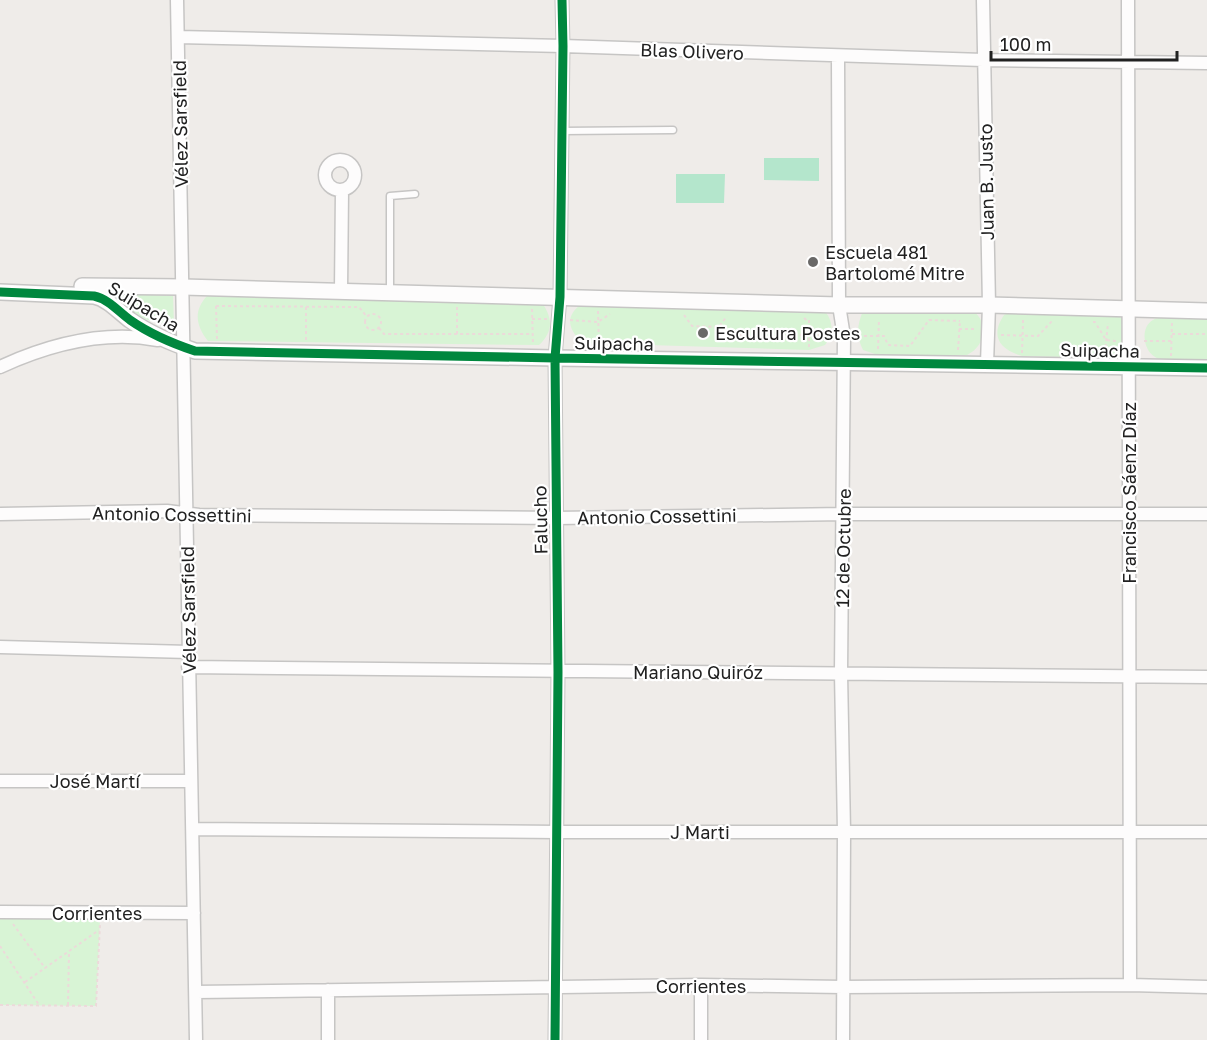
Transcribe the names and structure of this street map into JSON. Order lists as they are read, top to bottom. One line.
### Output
{"streets":{"street":["Blas Olivero","Vélez Sarsfield","Juan B. Justo","Suipacha","Francisco Sáenz Díaz","Antonio Cossettini","Falucho","12 de Octubre","Mariano Quiróz","José Martí","J Marti","Corrientes"]},"crossings":[["Blas Olivero","Vélez Sarsfield"],["Blas Olivero","Juan B. Justo"],["Blas Olivero","Francisco Sáenz Díaz"],["Blas Olivero","Falucho"],["Blas Olivero","12 de Octubre"],["Vélez Sarsfield","Suipacha"],["Vélez Sarsfield","Antonio Cossettini"],["Vélez Sarsfield","Mariano Quiróz"],["Vélez Sarsfield","José Martí"],["Vélez Sarsfield","J Marti"],["Vélez Sarsfield","Corrientes"],["Juan B. Justo","Suipacha"],["Suipacha","Francisco Sáenz Díaz"],["Suipacha","Falucho"],["Suipacha","12 de Octubre"],["Francisco Sáenz Díaz","Antonio Cossettini"],["Francisco Sáenz Díaz","Mariano Quiróz"],["Francisco Sáenz Díaz","J Marti"],["Francisco Sáenz Díaz","Corrientes"],["Antonio Cossettini","Falucho"],["Antonio Cossettini","12 de Octubre"],["Falucho","Mariano Quiróz"],["Falucho","J Marti"],["Falucho","Corrientes"],["12 de Octubre","Mariano Quiróz"],["12 de Octubre","J Marti"],["12 de Octubre","Corrientes"]],"places":["Escuela 481 Bartolomé Mitre","Escultura Postes"],"scale_bar":"100 m"}
